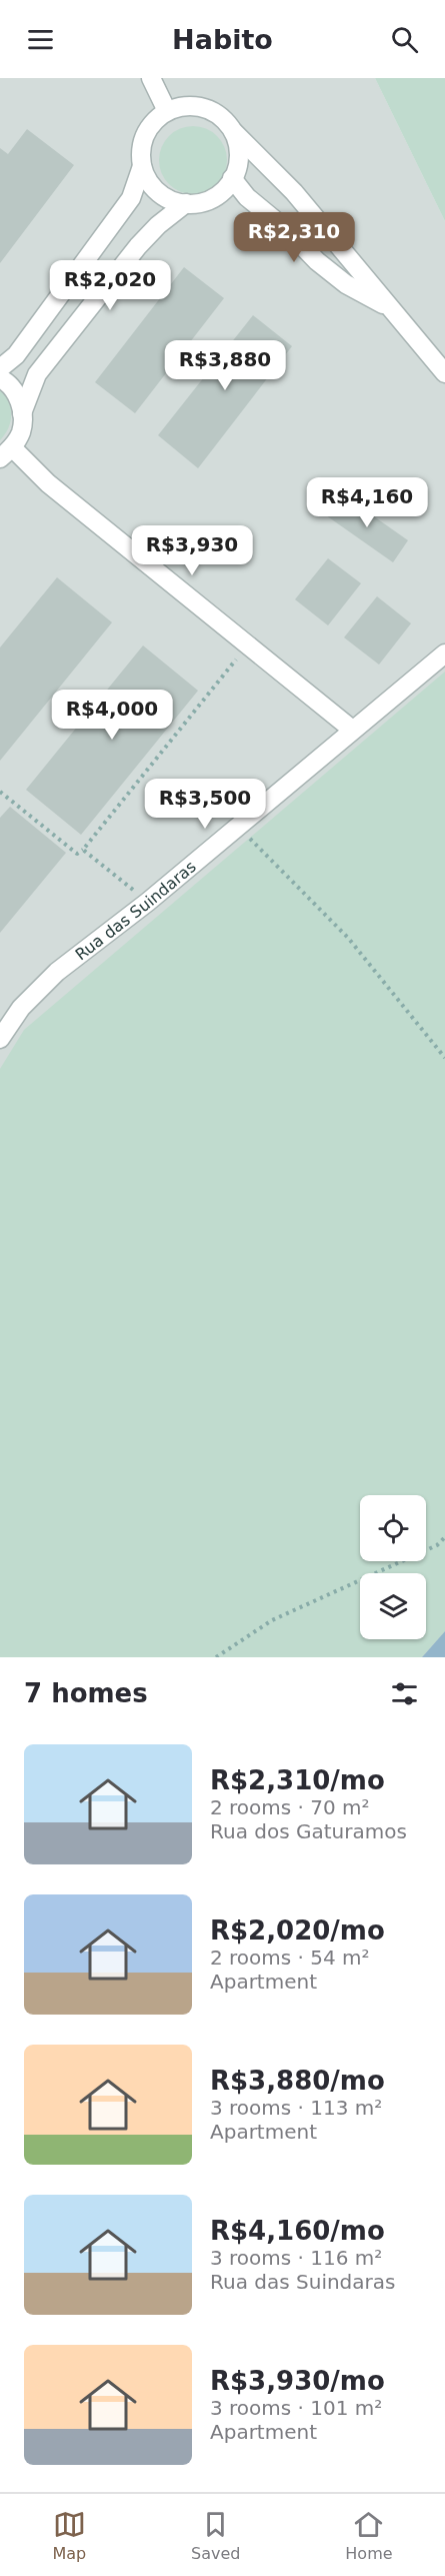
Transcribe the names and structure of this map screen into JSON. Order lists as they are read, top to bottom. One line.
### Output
{"streets":{"street":["Rua das Suindaras"]},"page":{"header":"Habito","price":["R$2,310","R$2,020","R$3,880","R$4,160","R$3,930","R$4,000","R$3,500"],"heading":"7 homes","list":[{"name":"R$2,310/mo","note":"2 rooms · 70 m² · Rua dos Gaturamos"},{"name":"R$2,020/mo","note":"2 rooms · 54 m² · Apartment"},{"name":"R$3,880/mo","note":"3 rooms · 113 m² · Apartment"},{"name":"R$4,160/mo","note":"3 rooms · 116 m² · Rua das Suindaras"},{"name":"R$3,930/mo","note":"3 rooms · 101 m² · Apartment"}],"tabs":["Map","Saved","Home"]}}
